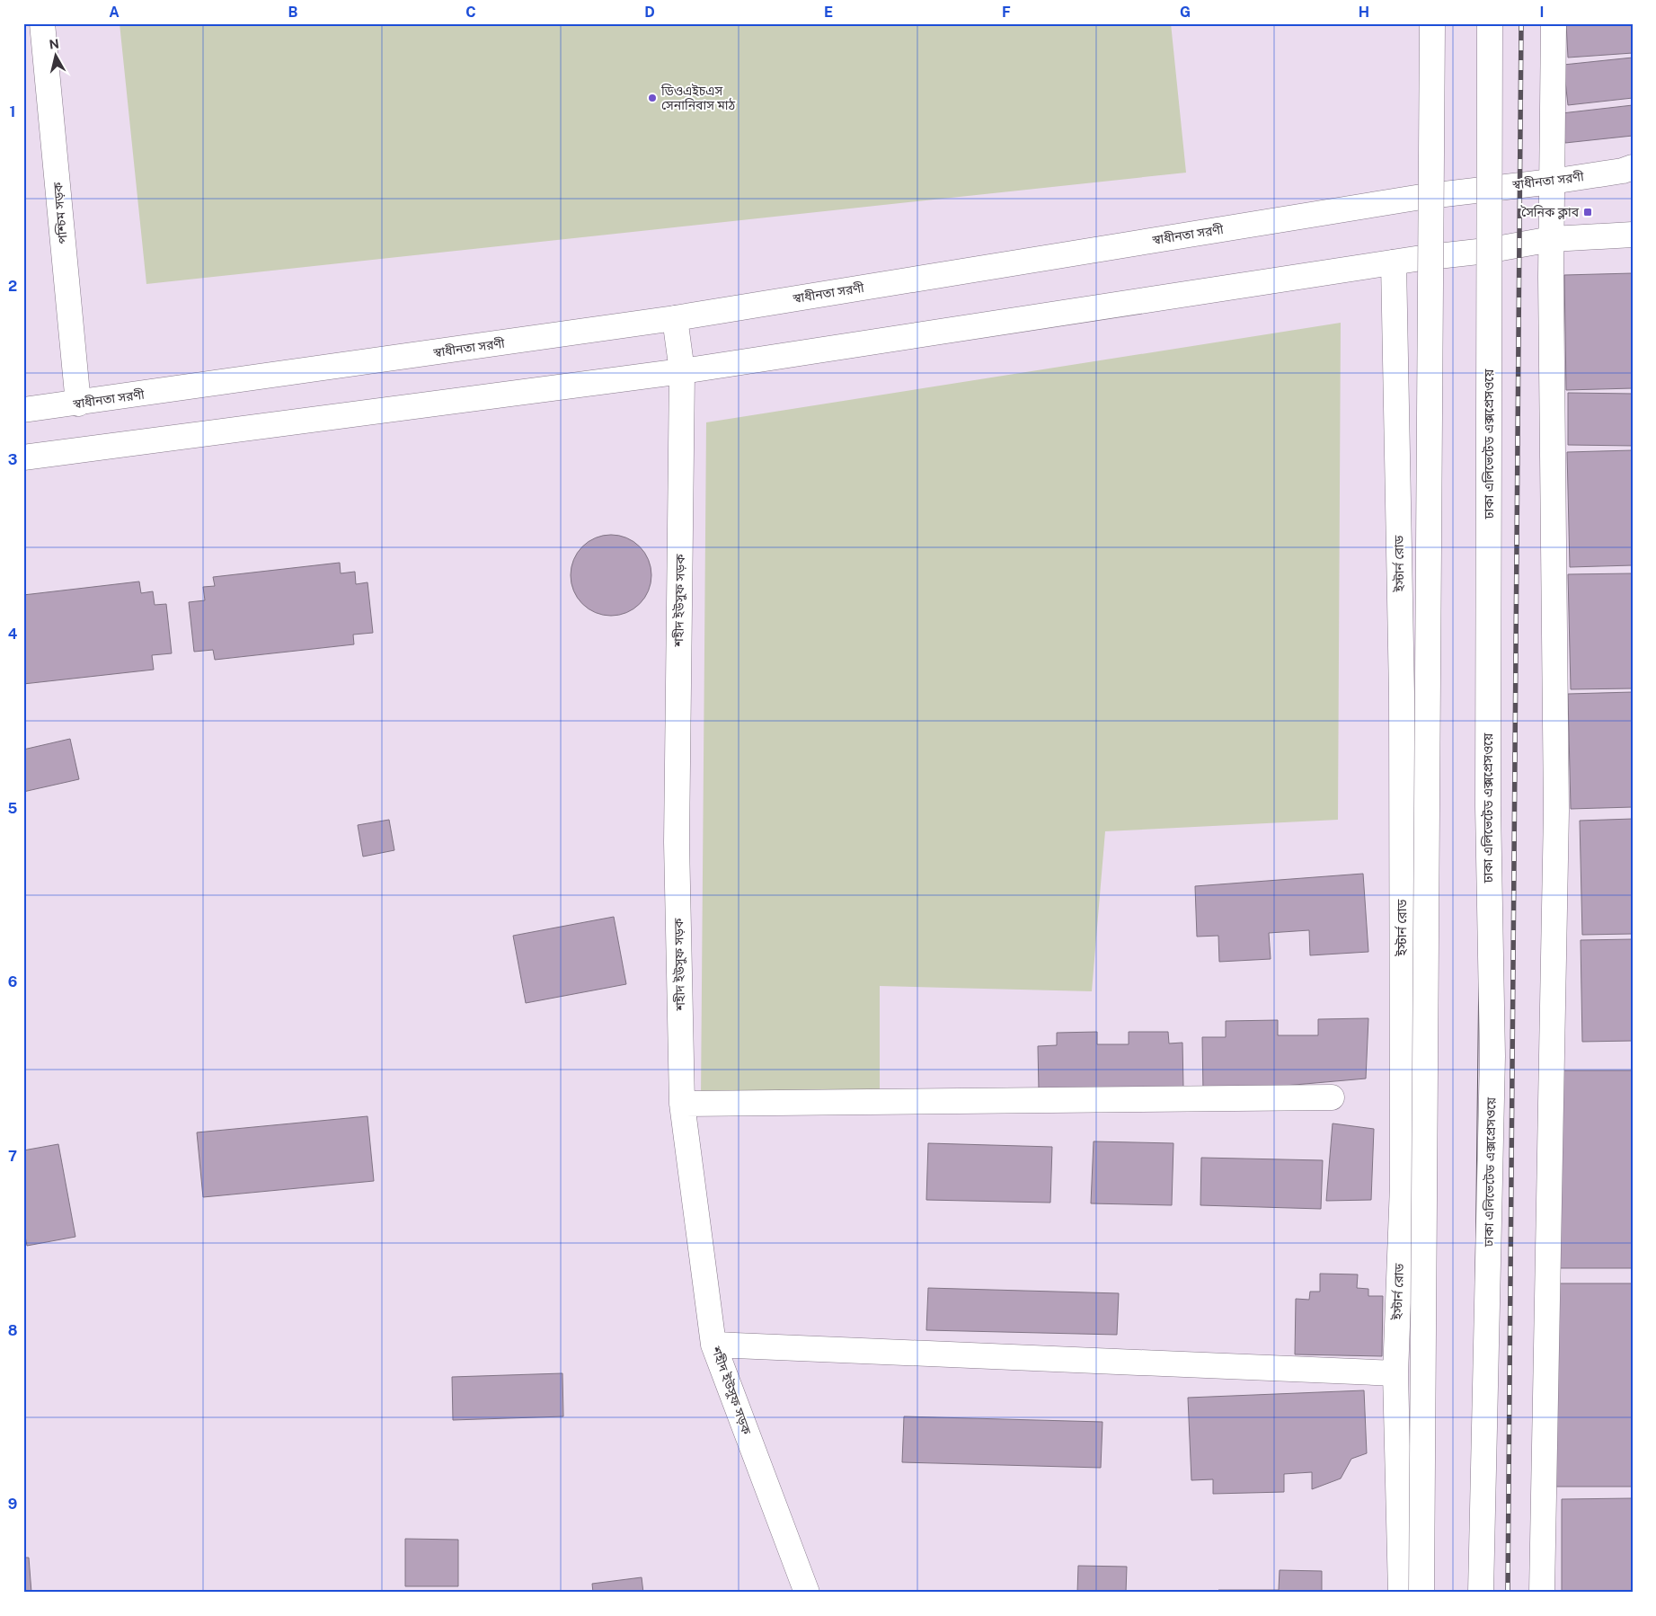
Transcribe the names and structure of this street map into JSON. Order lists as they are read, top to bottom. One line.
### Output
{"streets":{"main road":["স্বাধীনতা সরণী","পশ্চিম সড়ক","ঢাকা এলিভেটেড এক্সপ্রেসওয়ে","ইস্টার্ন রোড","শহীদ ইউসুফ সড়ক"]},"crossings":[["স্বাধীনতা সরণী","পশ্চিম সড়ক"],["স্বাধীনতা সরণী","শহীদ ইউসুফ সড়ক"]],"places":{"other":["ডিওএইচএস সেনানিবাস মাঠ"],"transit":["সৈনিক ক্লাব"]},"north":"top","grid":{"columns":["A","B","C","D","E","F","G","H","I"],"rows":["1","2","3","4","5","6","7","8","9"]}}
